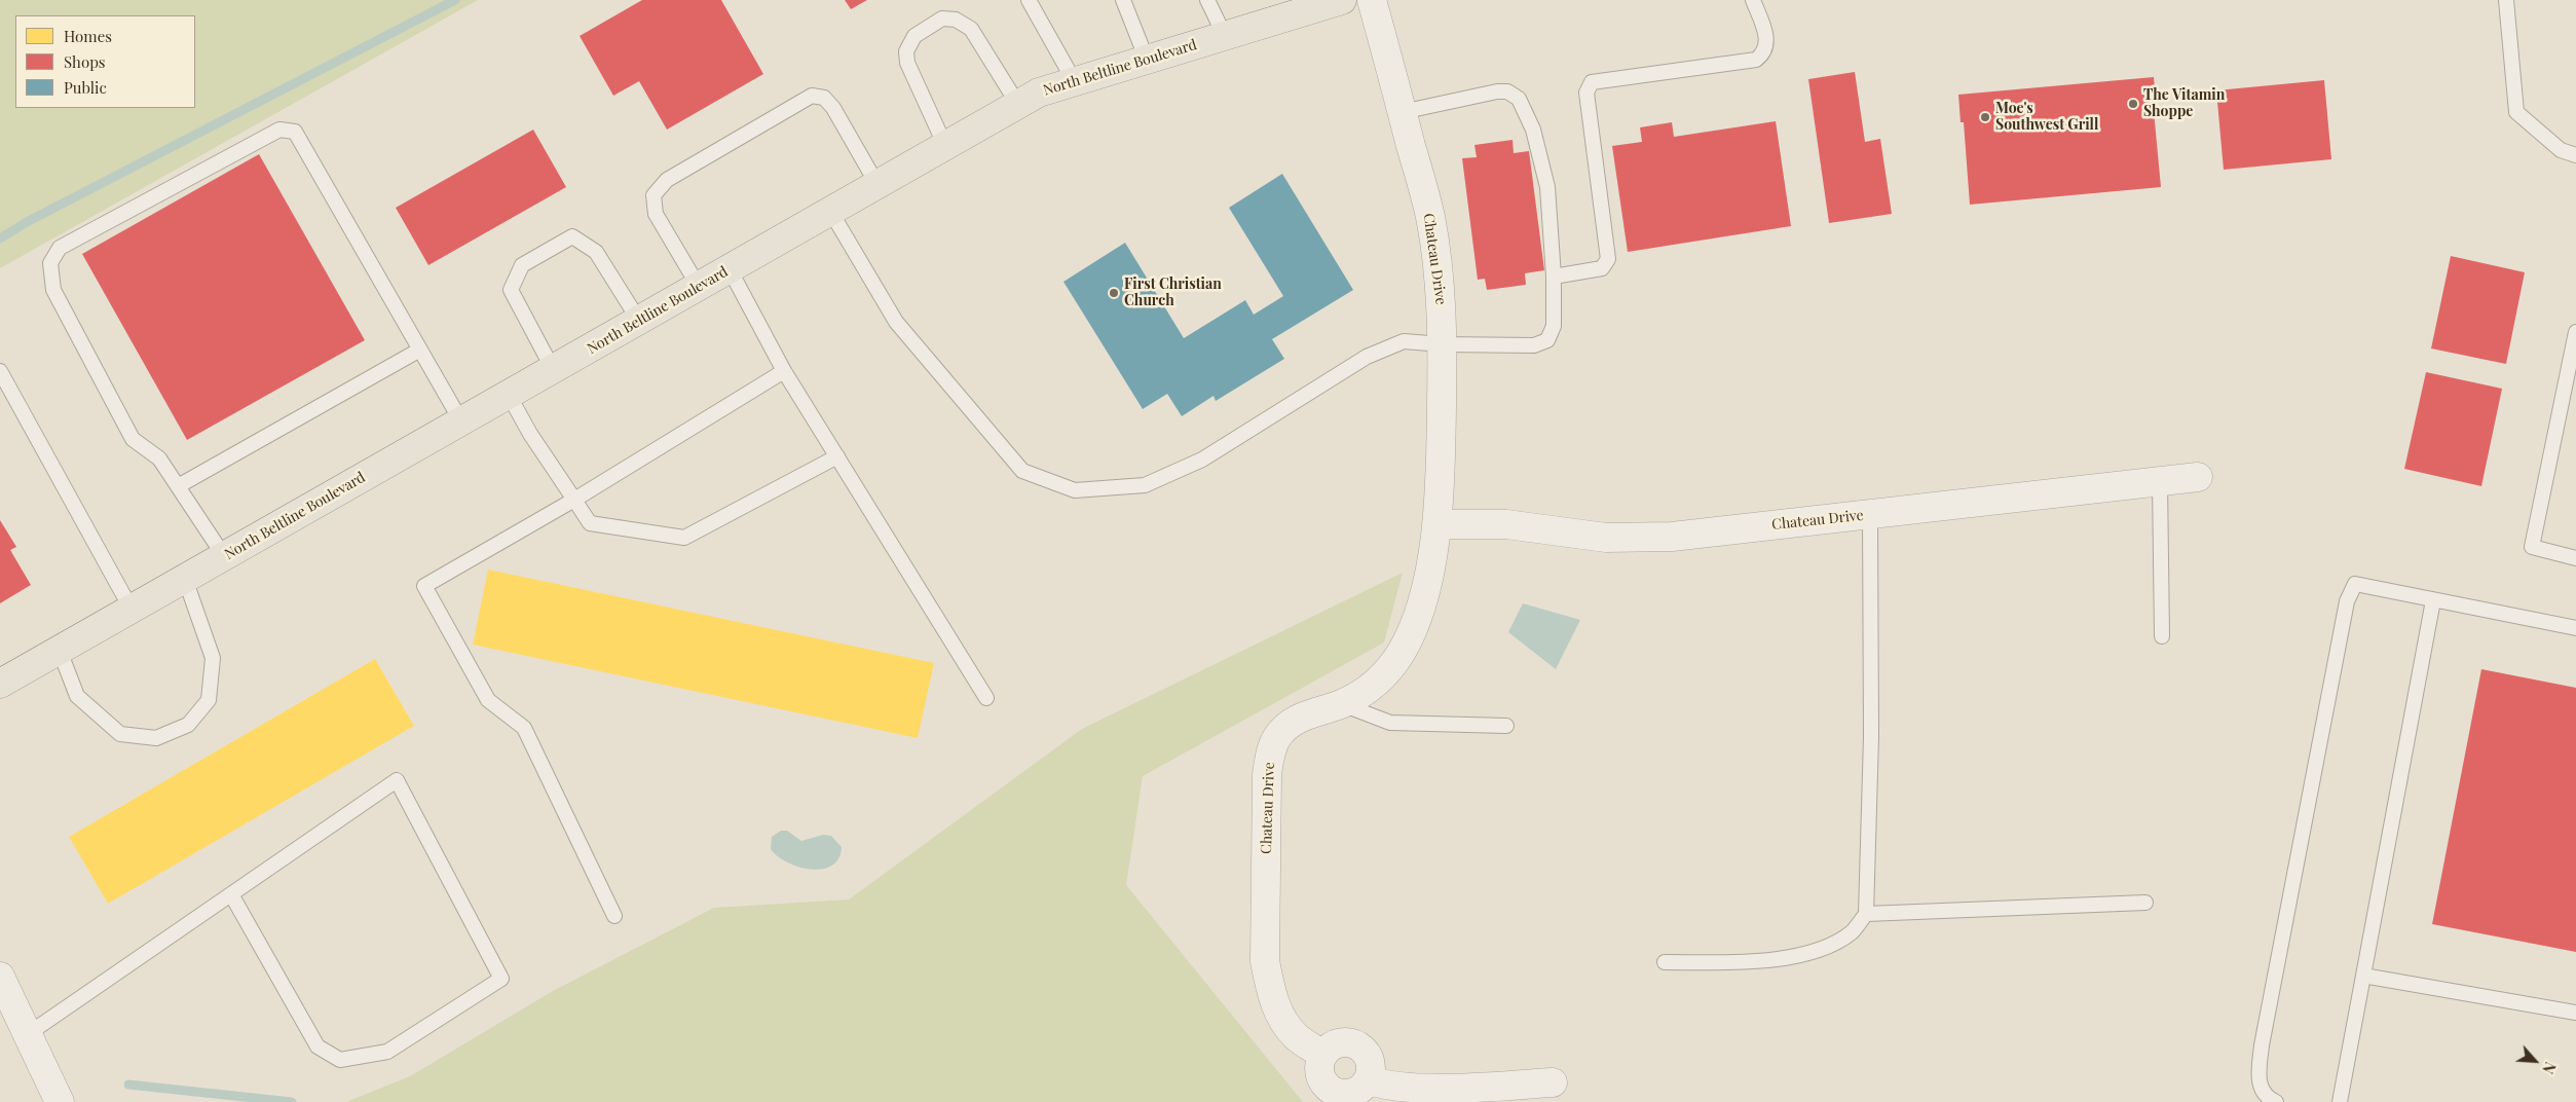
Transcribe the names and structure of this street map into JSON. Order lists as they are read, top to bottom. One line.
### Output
{"streets":{"main road":["North Beltline Boulevard"],"street":["Chateau Drive"]},"places":["The Vitamin Shoppe","Moe's Southwest Grill","First Christian Church"],"legend":["Homes","Shops","Public"],"north":"bottom right"}
